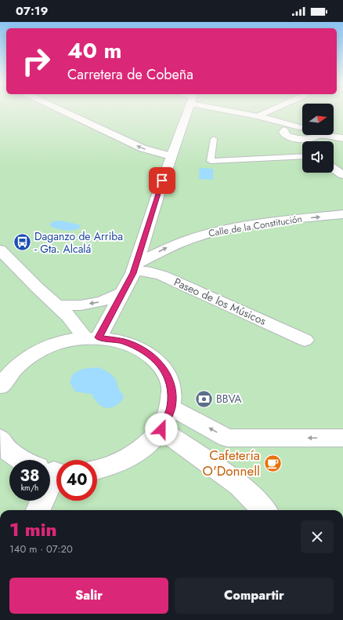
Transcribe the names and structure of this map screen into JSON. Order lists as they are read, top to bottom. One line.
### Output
{"streets":{"street":["Calle de la Constitución","Paseo de los Músicos"]},"crossings":[["Calle de la Constitución","Paseo de los Músicos"]],"one_way":["Calle de la Constitución"],"places":{"bus stop":["Daganzo de Arriba - Gta. Alcalá"],"bank":["BBVA"],"cafe":["Cafetería O'Donnell"]},"north":"right","page":{"status":"07:19","turn":["40 m","Carretera de Cobeña"],"speed":"38 km/h","limit":"40","heading":["1 min","140 m · 07:20"],"buttons":["Salir","Compartir"]}}
